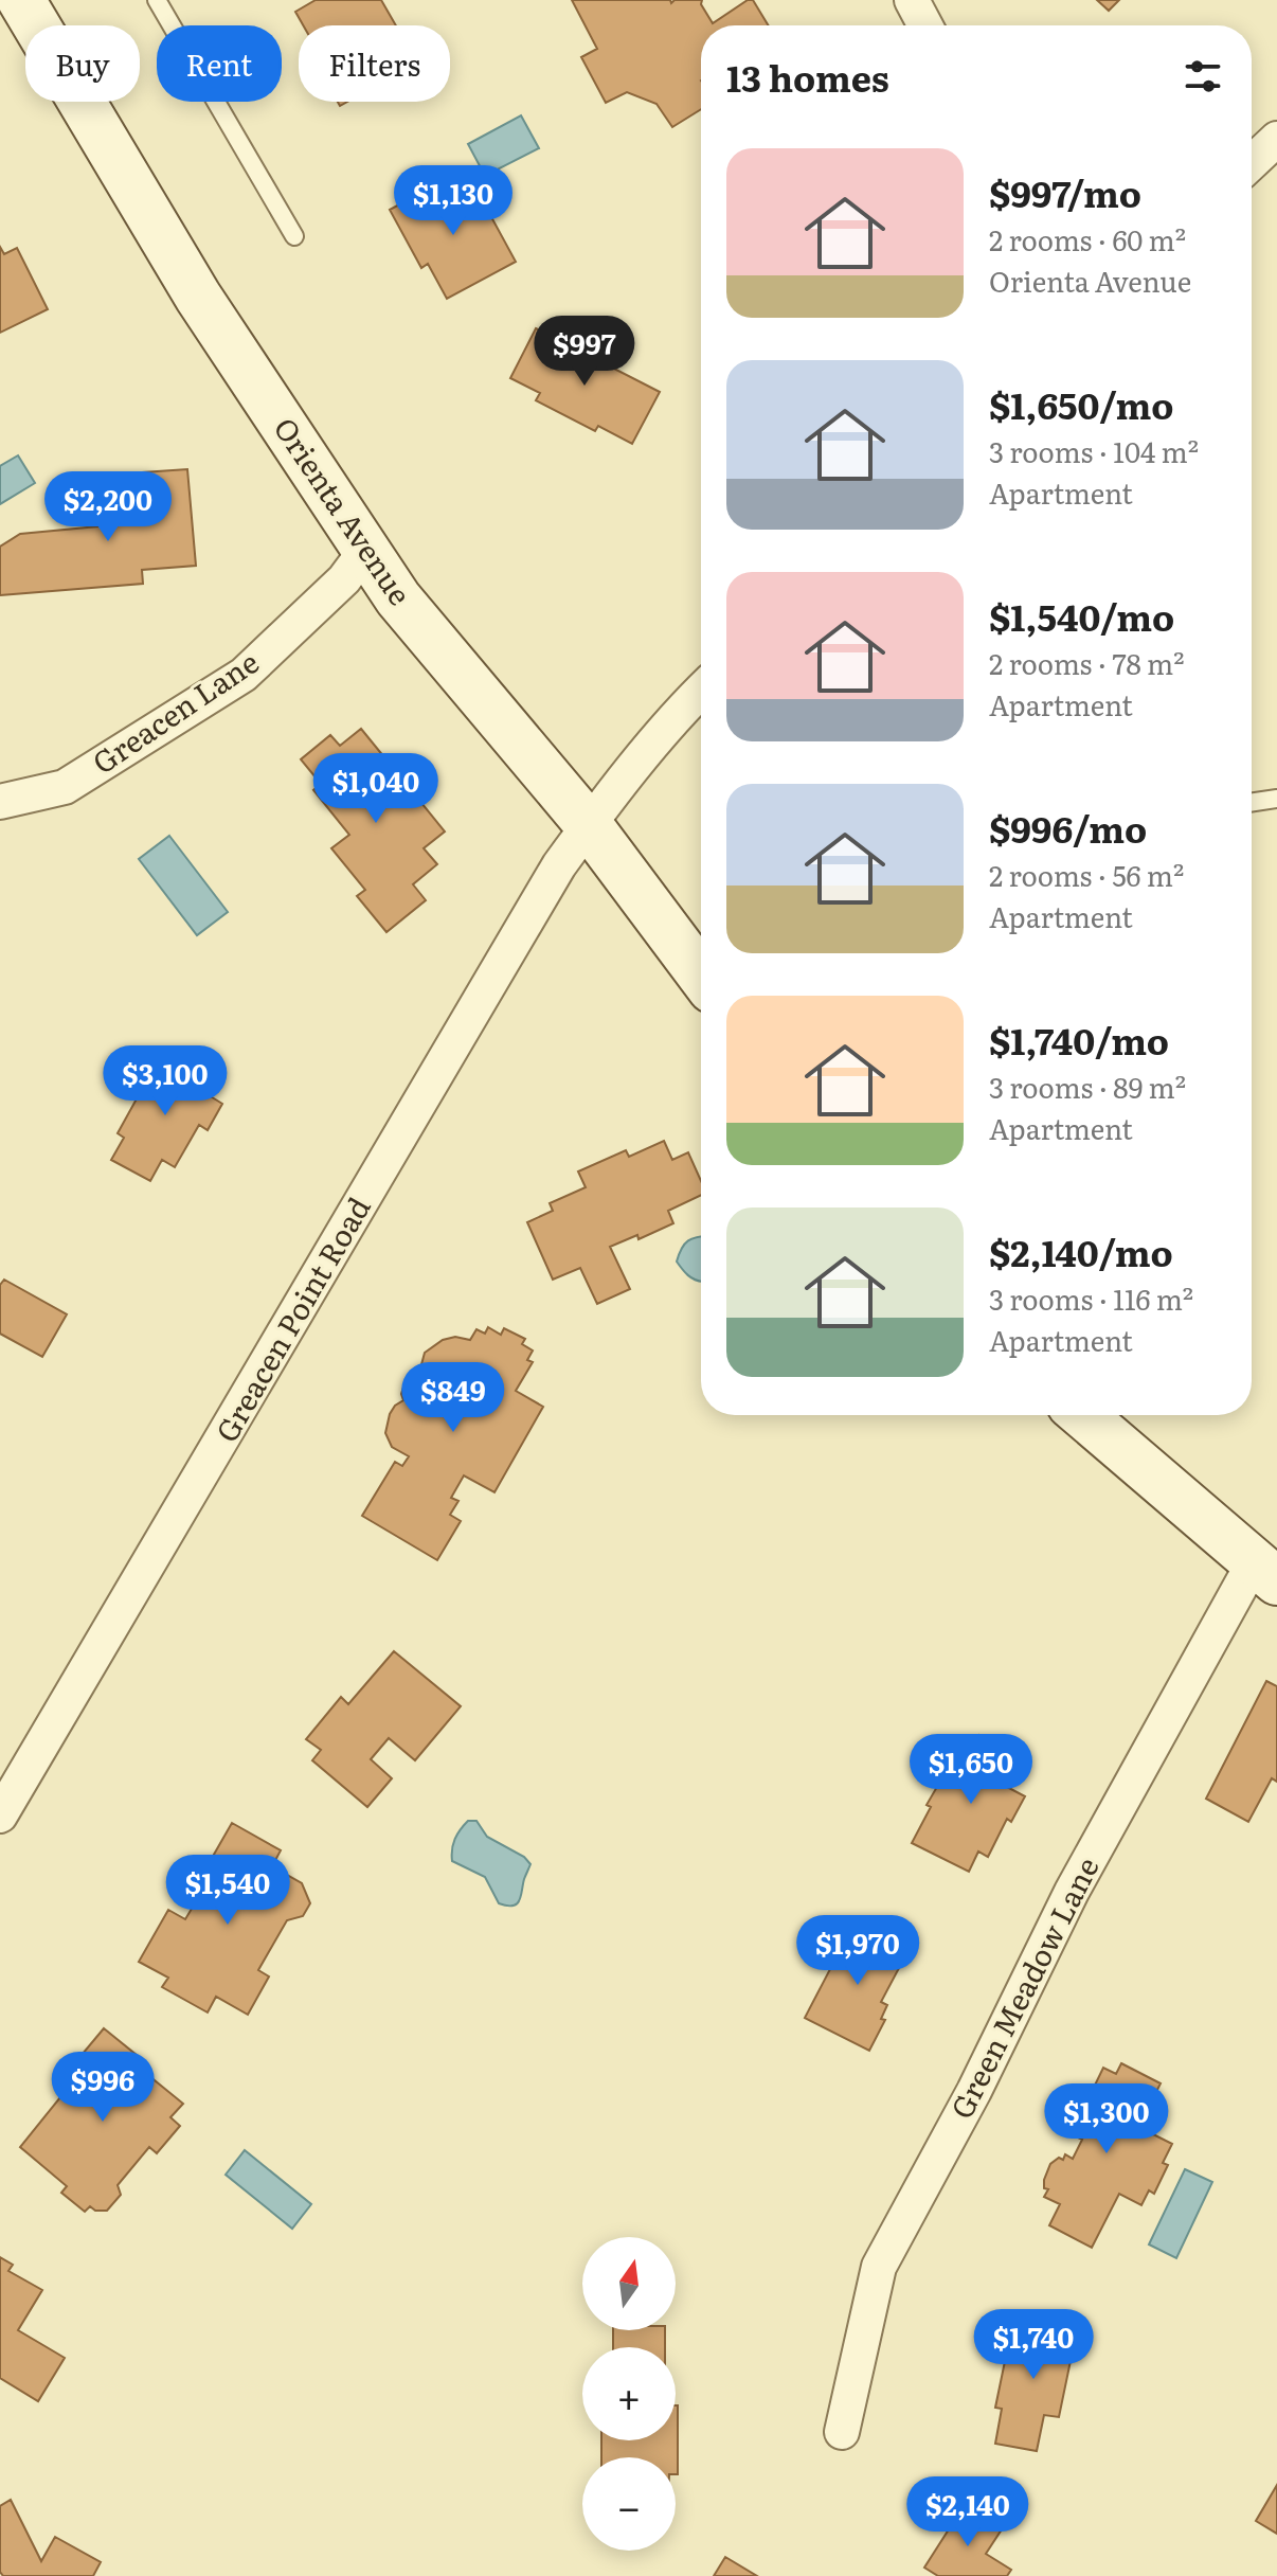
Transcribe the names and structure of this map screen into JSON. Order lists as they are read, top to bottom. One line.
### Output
{"streets":{"street":["Orienta Avenue","Greacen Lane","Greacen Point Road","Green Meadow Lane"]},"crossings":[["Orienta Avenue","Greacen Lane"],["Orienta Avenue","Greacen Point Road"]],"north":"top","page":{"chip":["Buy","Rent","Filters"],"heading":"13 homes","list":[{"name":"$997/mo","note":"2 rooms · 60 m² · Orienta Avenue"},{"name":"$1,650/mo","note":"3 rooms · 104 m² · Apartment"},{"name":"$1,540/mo","note":"2 rooms · 78 m² · Apartment"},{"name":"$996/mo","note":"2 rooms · 56 m² · Apartment"},{"name":"$1,740/mo","note":"3 rooms · 89 m² · Apartment"},{"name":"$2,140/mo","note":"3 rooms · 116 m² · Apartment"}],"price":["$1,130","$997","$2,200","$1,040","$3,100","$849","$1,650","$1,540","$1,970","$996","$1,300","$1,740","$2,140"],"map_buttons":["+","−"]}}
